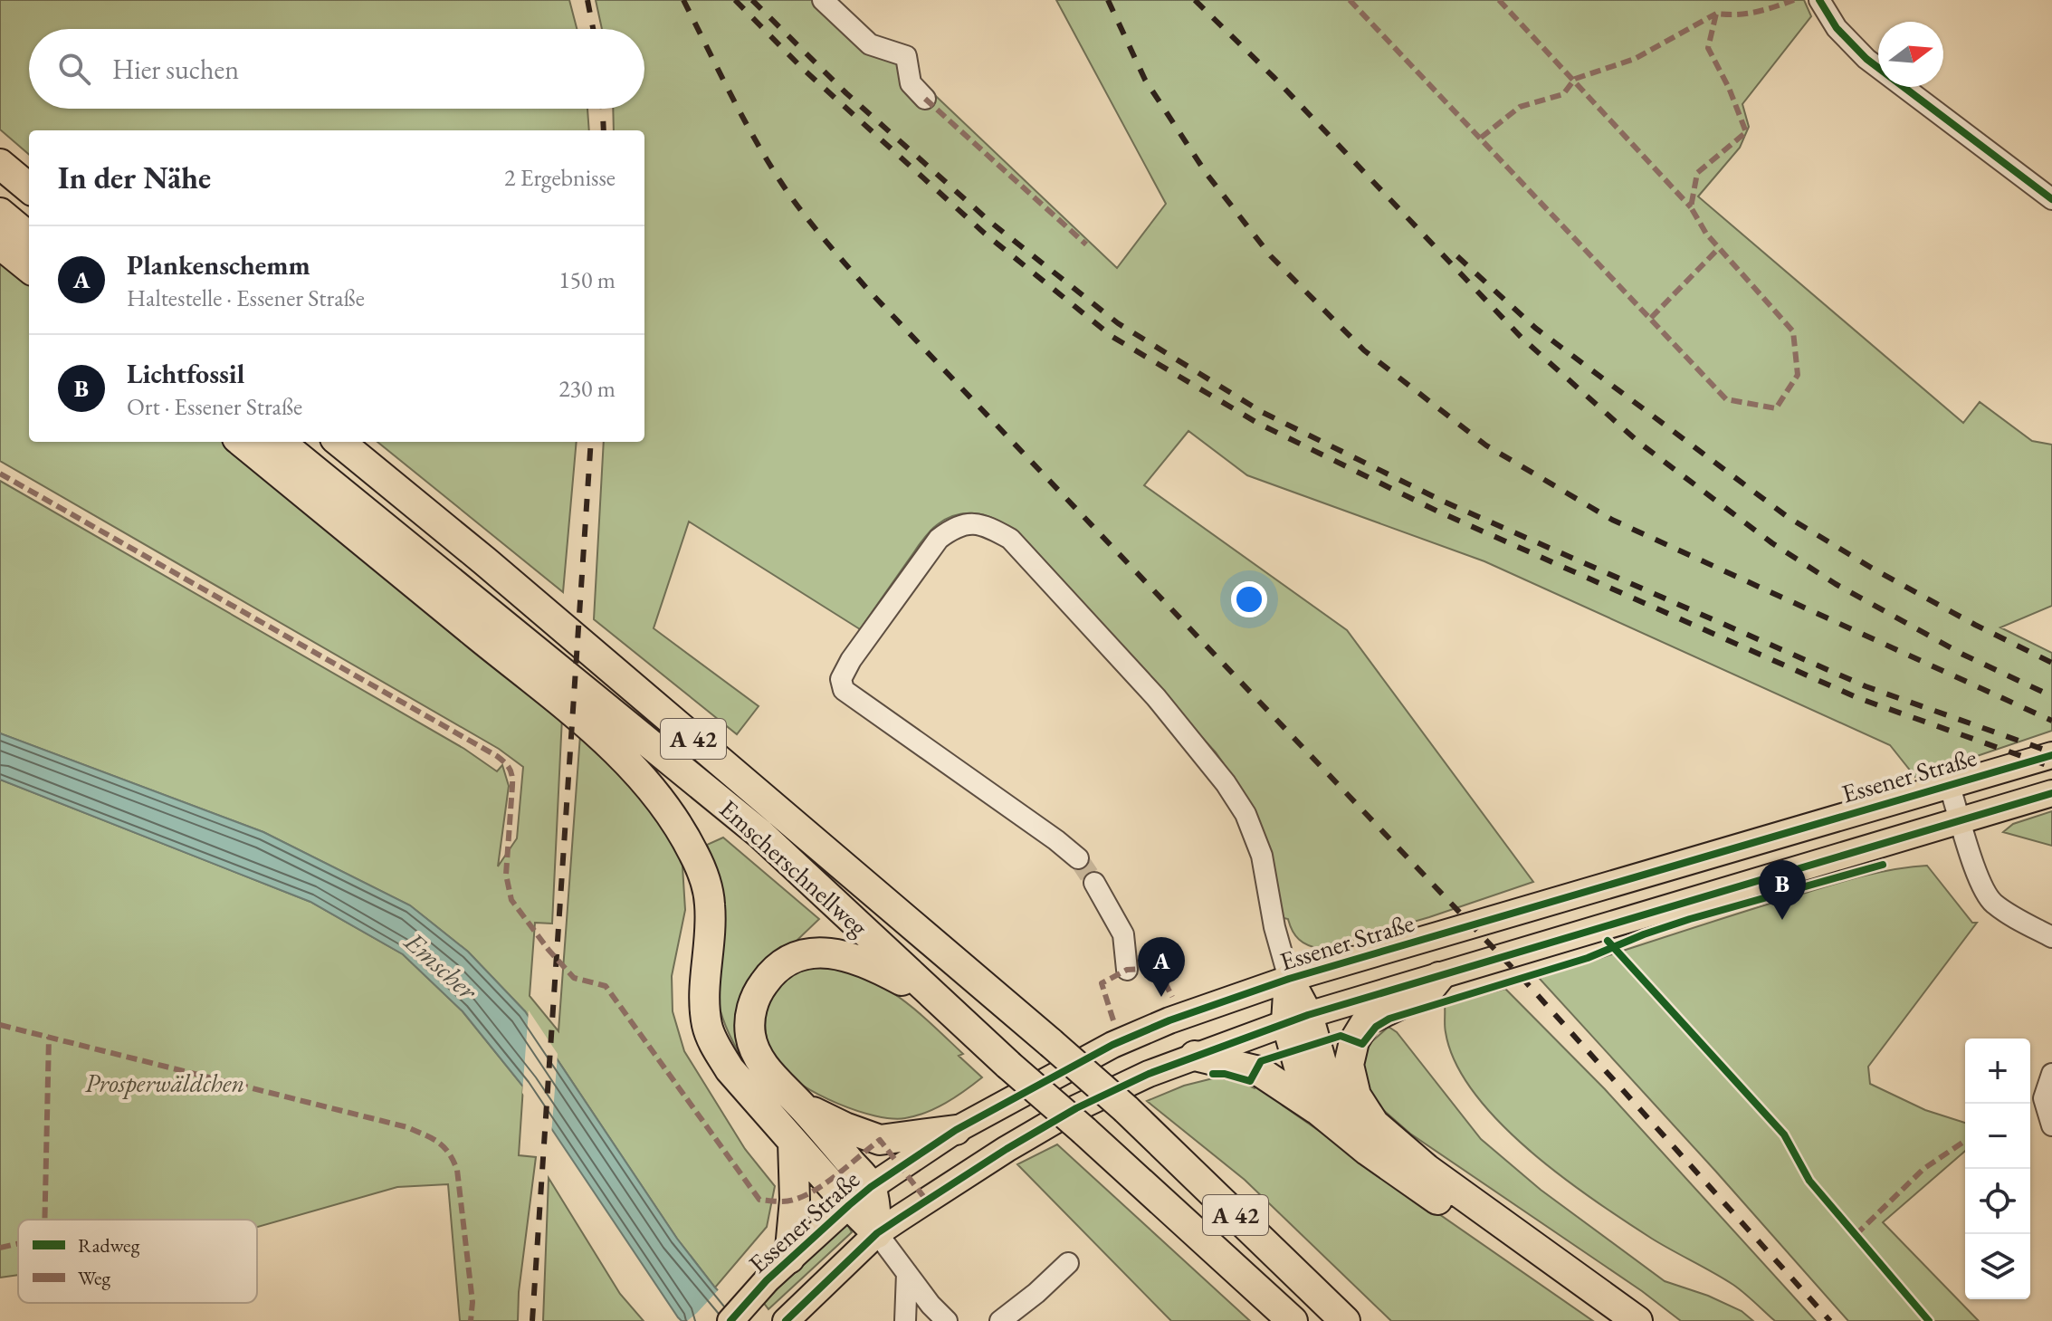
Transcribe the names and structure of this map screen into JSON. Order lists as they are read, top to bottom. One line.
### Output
{"streets":{"highway":["A 42","Emscherschnellweg"],"main road":["Essener Straße"]},"water":["Emscher"],"parks":["Prosperwäldchen"],"legend":["Radweg","Weg"],"north":"right","page":{"search":"Hier suchen","heading":["In der Nähe","2 Ergebnisse"],"list":[{"mark":"A","name":"Plankenschemm","note":"Haltestelle · Essener Straße","value":"150 m"},{"mark":"B","name":"Lichtfossil","note":"Ort · Essener Straße","value":"230 m"}],"pins":["B","A"],"map_buttons":["+","−"]}}
